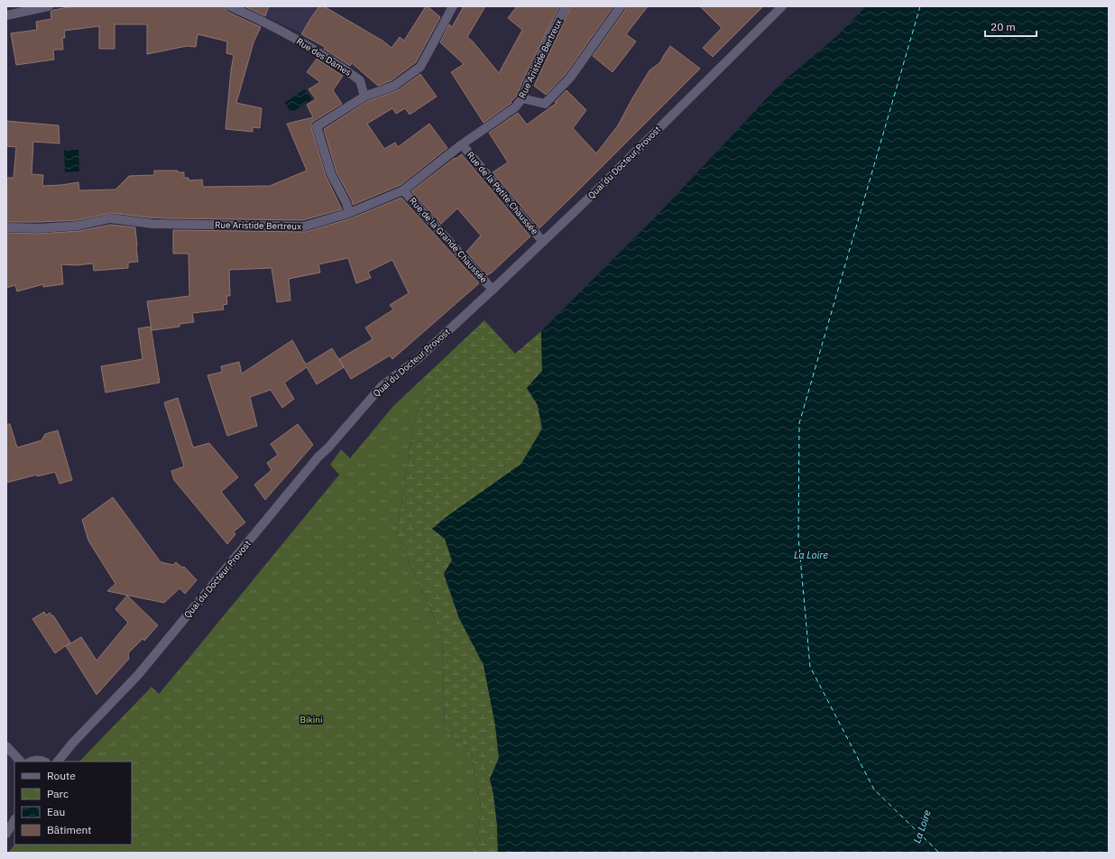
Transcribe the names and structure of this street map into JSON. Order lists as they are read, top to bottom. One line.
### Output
{"streets":{"street":["Rue des Dames","Rue Aristide Bertreux","Quai du Docteur Provost","Rue de la Petite Chaussée","Rue de la Grande Chaussée"]},"crossings":[["Rue Aristide Bertreux","Rue de la Petite Chaussée"],["Rue Aristide Bertreux","Rue de la Grande Chaussée"],["Quai du Docteur Provost","Rue de la Petite Chaussée"],["Quai du Docteur Provost","Rue de la Grande Chaussée"]],"water":["La Loire"],"parks":["Bikini"],"legend":["Route","Parc","Eau","Bâtiment"],"scale_bar":"20 m"}
